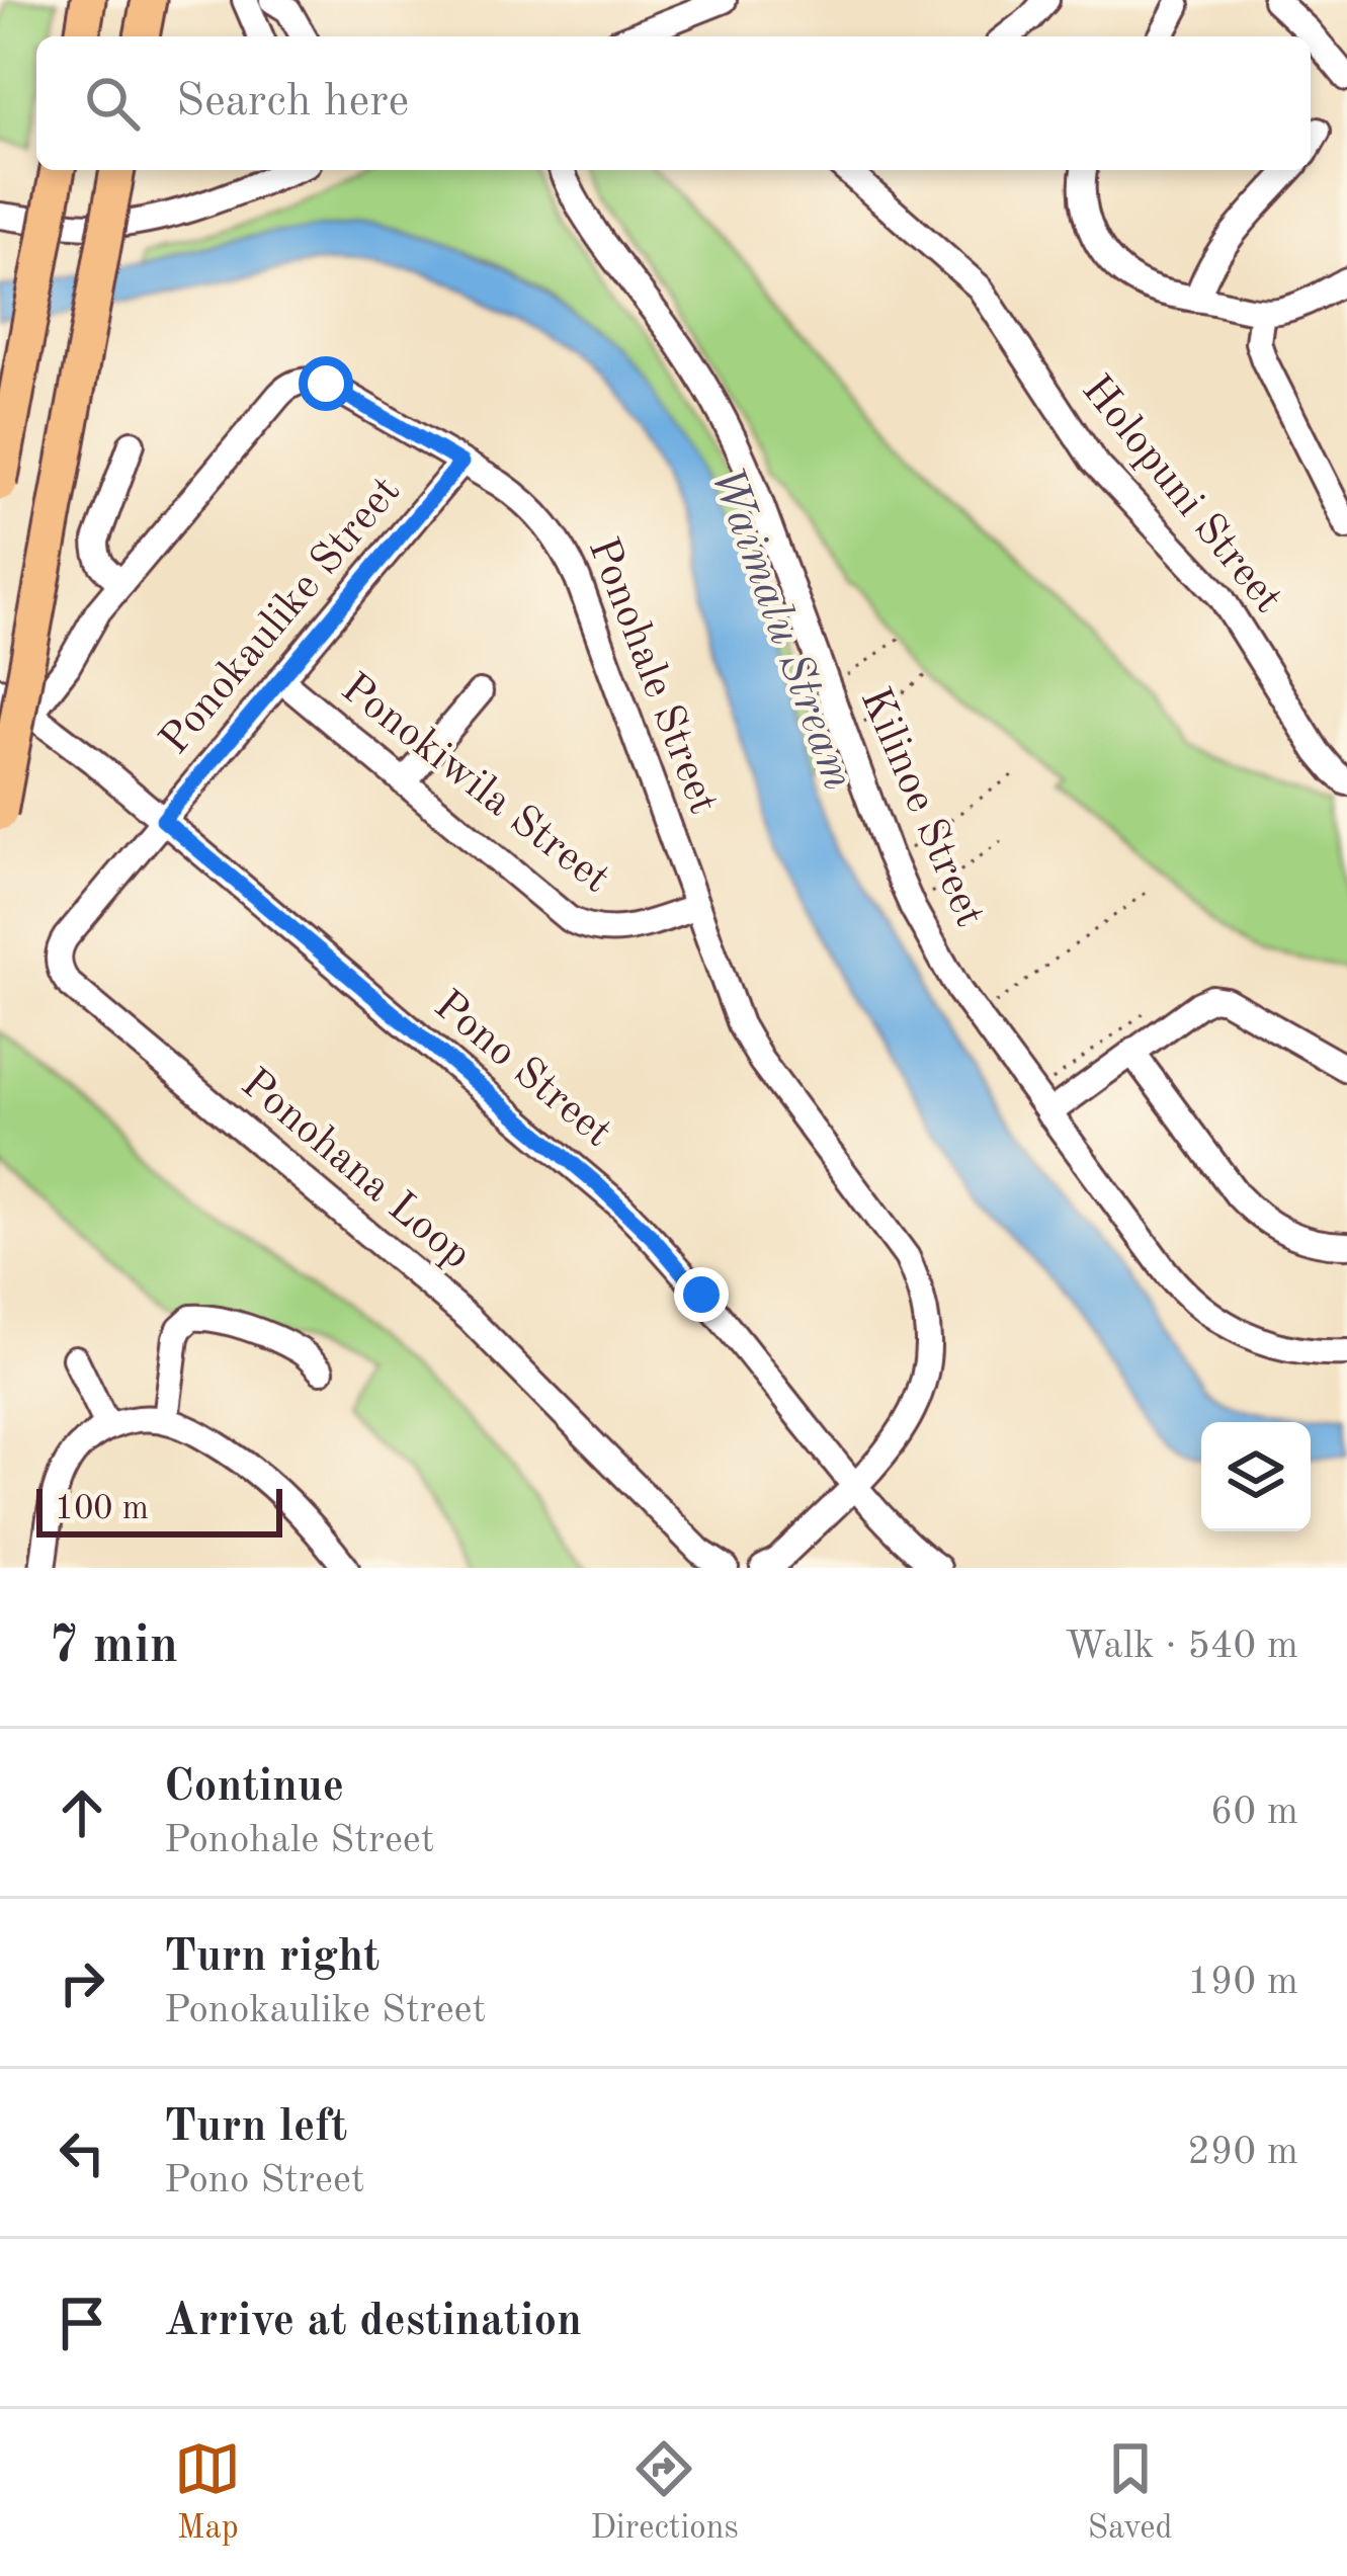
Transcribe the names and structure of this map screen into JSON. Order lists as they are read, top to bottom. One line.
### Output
{"streets":{"street":["Holopuni Street","Ponokaulike Street","Ponohale Street","Ponokiwila Street","Kilinoe Street","Pono Street","Ponohana Loop"]},"crossings":[["Ponokaulike Street","Ponohale Street"],["Ponokaulike Street","Ponokiwila Street"],["Ponokaulike Street","Pono Street"],["Ponokaulike Street","Ponohana Loop"],["Ponohale Street","Ponokiwila Street"],["Ponohale Street","Pono Street"],["Pono Street","Ponohana Loop"]],"water":["Waimalu Stream"],"scale_bar":"100 m","page":{"search":"Search here","scale":"100 m","heading":["7 min","Walk · 540 m"],"list":[["Continue","Ponohale Street","60 m"],["Turn right","Ponokaulike Street","190 m"],["Turn left","Pono Street","290 m"],"Arrive at destination"],"nav":["Map","Directions","Saved"]}}
